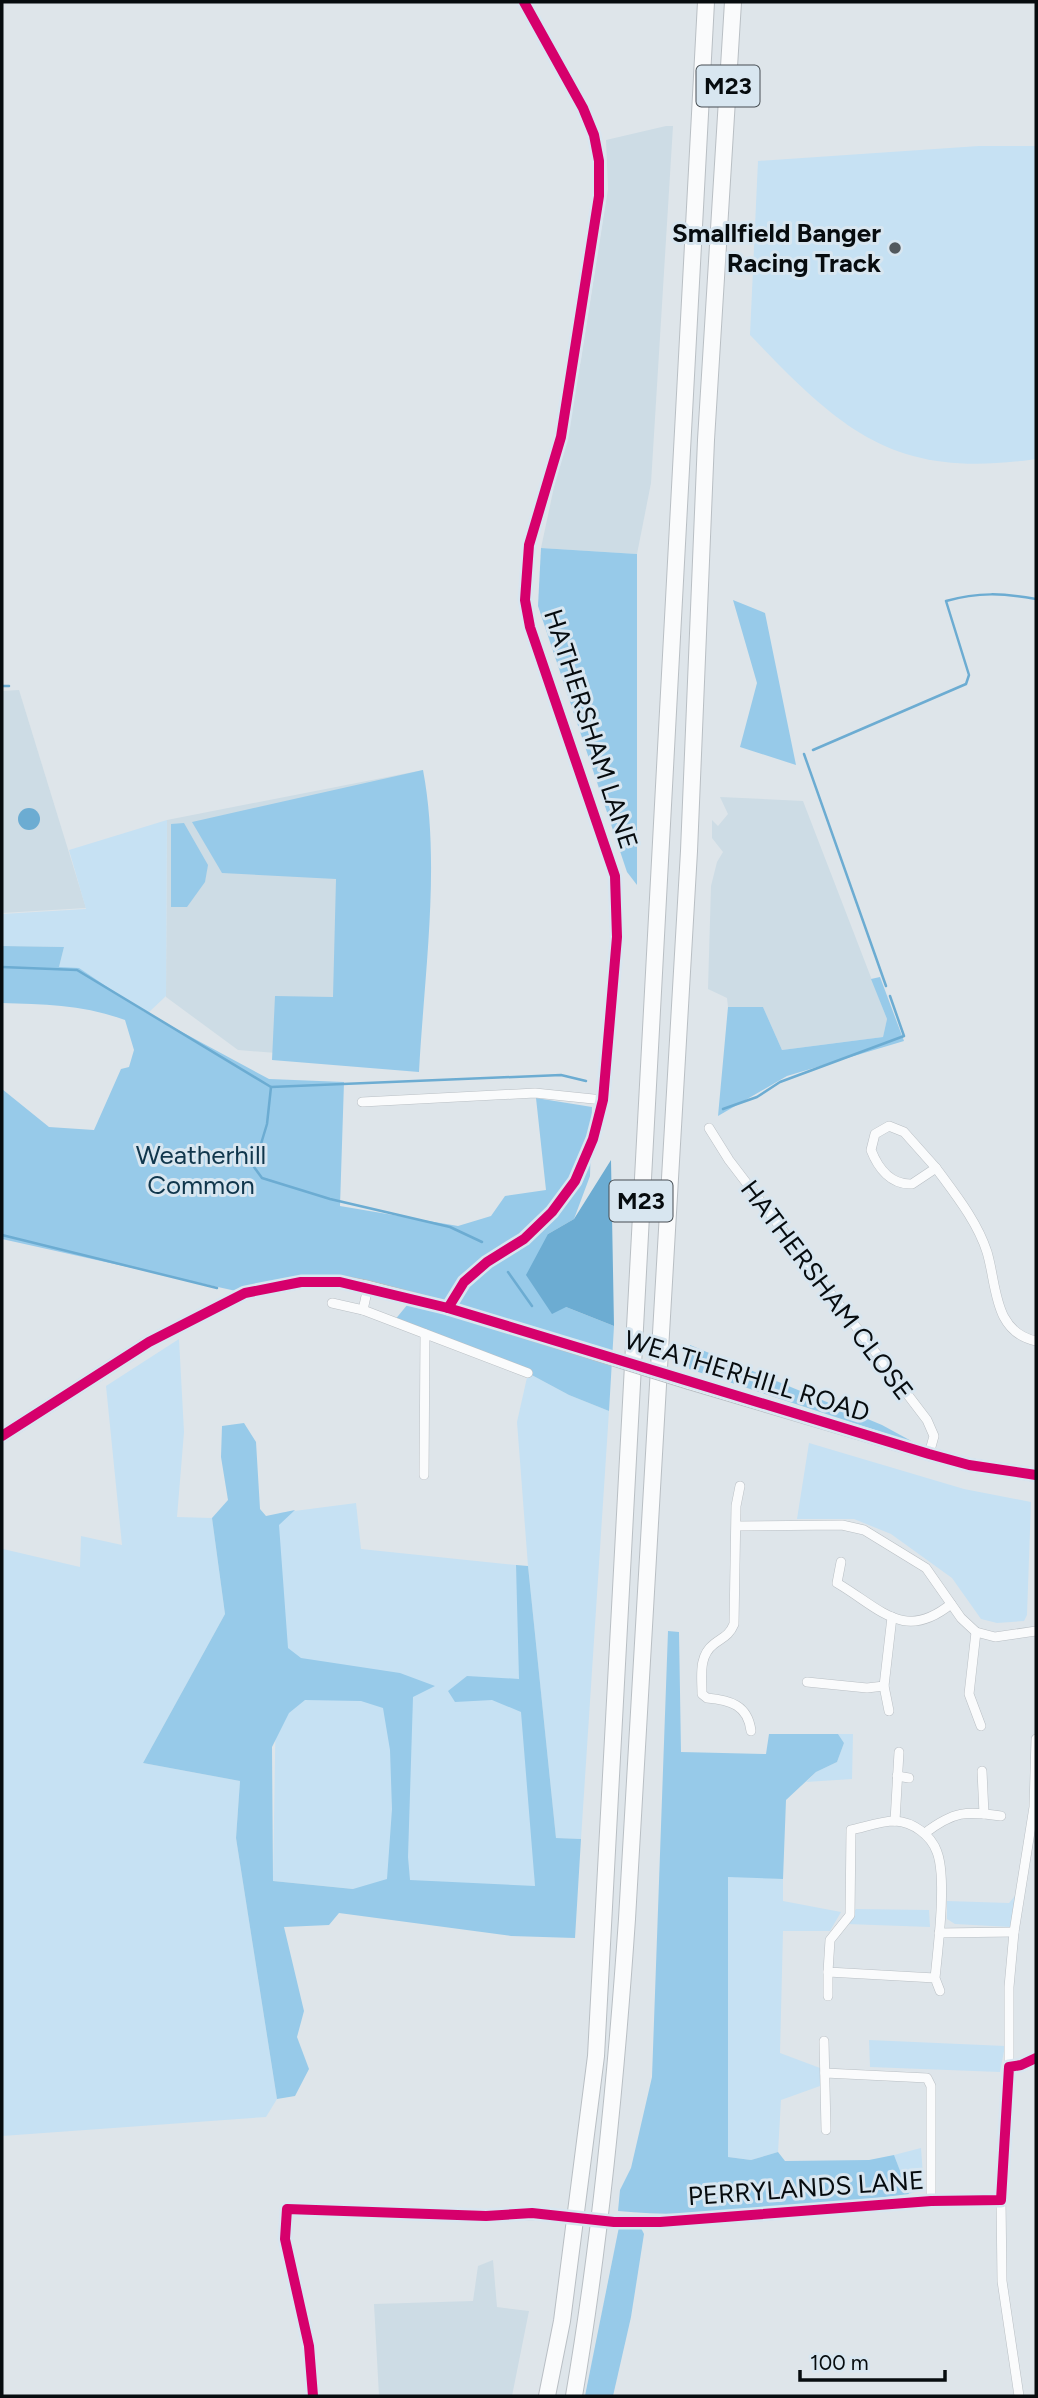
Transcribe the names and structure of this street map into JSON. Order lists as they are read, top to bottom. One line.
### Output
{"streets":{"highway":["M23"],"street":["HATHERSHAM LANE","HATHERSHAM CLOSE","WEATHERHILL ROAD","PERRYLANDS LANE"]},"crossings":[["HATHERSHAM LANE","WEATHERHILL ROAD"],["HATHERSHAM CLOSE","WEATHERHILL ROAD"]],"parks":["Weatherhill Common"],"places":["Smallfield Banger Racing Track"],"scale_bar":"100 m"}
